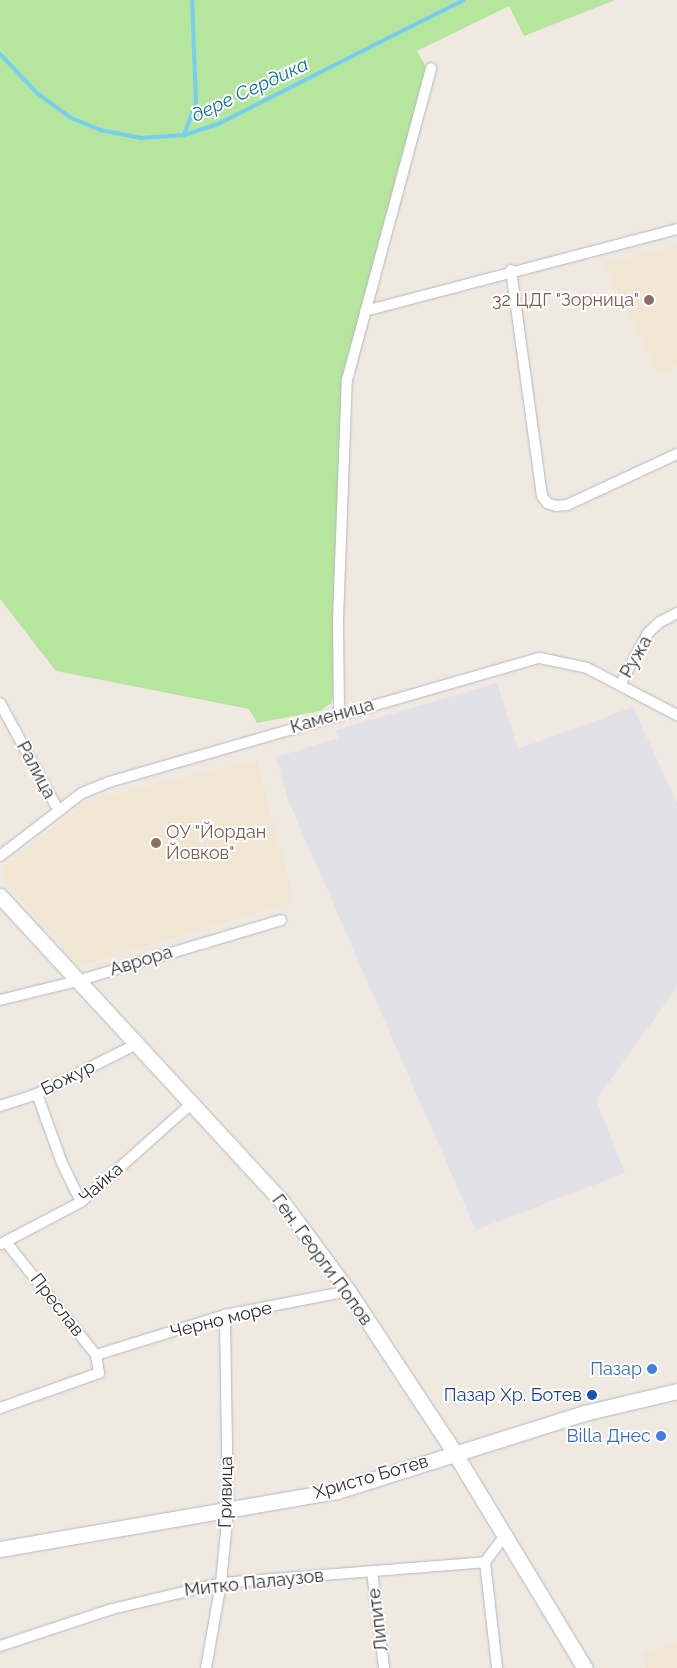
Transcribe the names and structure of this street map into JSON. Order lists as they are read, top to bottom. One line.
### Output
{"streets":{"street":["Ружа","Каменица","Ралица","Аврора","Божур","Чайка","Ген. Георги Попов","Преслав","Черно море","Христо Ботев","Гривица","Митко Палаузов","Липите"]},"crossings":[["Ружа","Каменица"],["Каменица","Ралица"],["Аврора","Ген. Георги Попов"],["Божур","Ген. Георги Попов"],["Чайка","Ген. Георги Попов"],["Чайка","Преслав"],["Ген. Георги Попов","Черно море"],["Ген. Георги Попов","Христо Ботев"],["Преслав","Черно море"],["Черно море","Гривица"],["Христо Ботев","Гривица"],["Гривица","Митко Палаузов"],["Митко Палаузов","Липите"]],"water":["дере Сердика"],"places":["32 ЦДГ \"Зорница\"","ОУ \"Йордан Йовков\"","Пазар","Пазар Хр. Ботев","Billa Днес"]}
